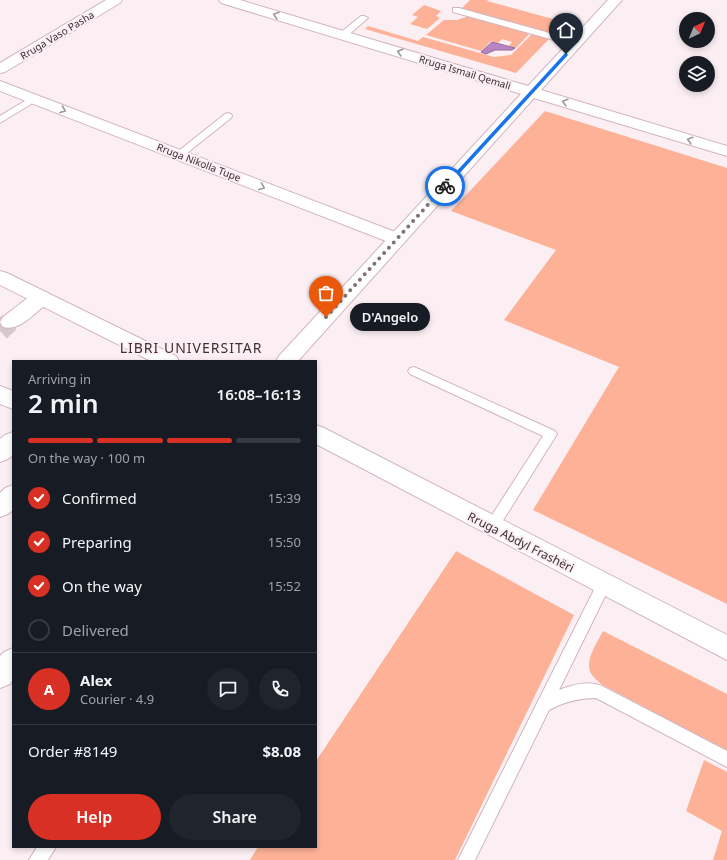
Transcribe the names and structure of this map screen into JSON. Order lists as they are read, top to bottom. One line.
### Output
{"streets":{"street":["Rruga Vaso Pasha","Rruga Ismail Qemali","Rruga Nikolla Tupe","Rruga Abdyl Frashëri"]},"one_way":["Rruga Ismail Qemali"],"districts":["LIBRI UNIVERSITAR"],"places":["D'Angelo"],"north":"top right","page":{"bubble":"D'Angelo","heading":["2 min","Arriving in","16:08–16:13"],"panel":["Alex","Courier · 4.9","Order #8149","$8.08"],"bar":"On the way · 100 m","list":[["Confirmed","15:39"],["Preparing","15:50"],["On the way","15:52"],"Delivered"],"round":"A","buttons":["Help","Share"]}}
